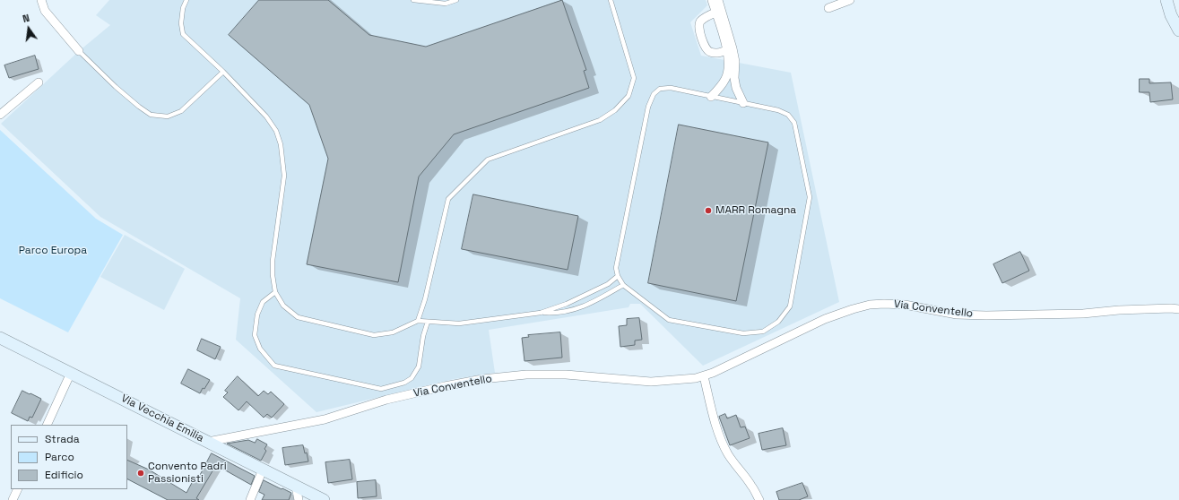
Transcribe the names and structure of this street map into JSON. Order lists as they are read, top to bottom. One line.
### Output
{"streets":{"street":["Via Conventello","Via Vecchia Emilia"]},"crossings":[["Via Conventello","Via Vecchia Emilia"]],"parks":["Parco Europa"],"places":["MARR Romagna","Convento Padri Passionisti"],"legend":["Strada","Parco","Edificio"],"north":"top"}
